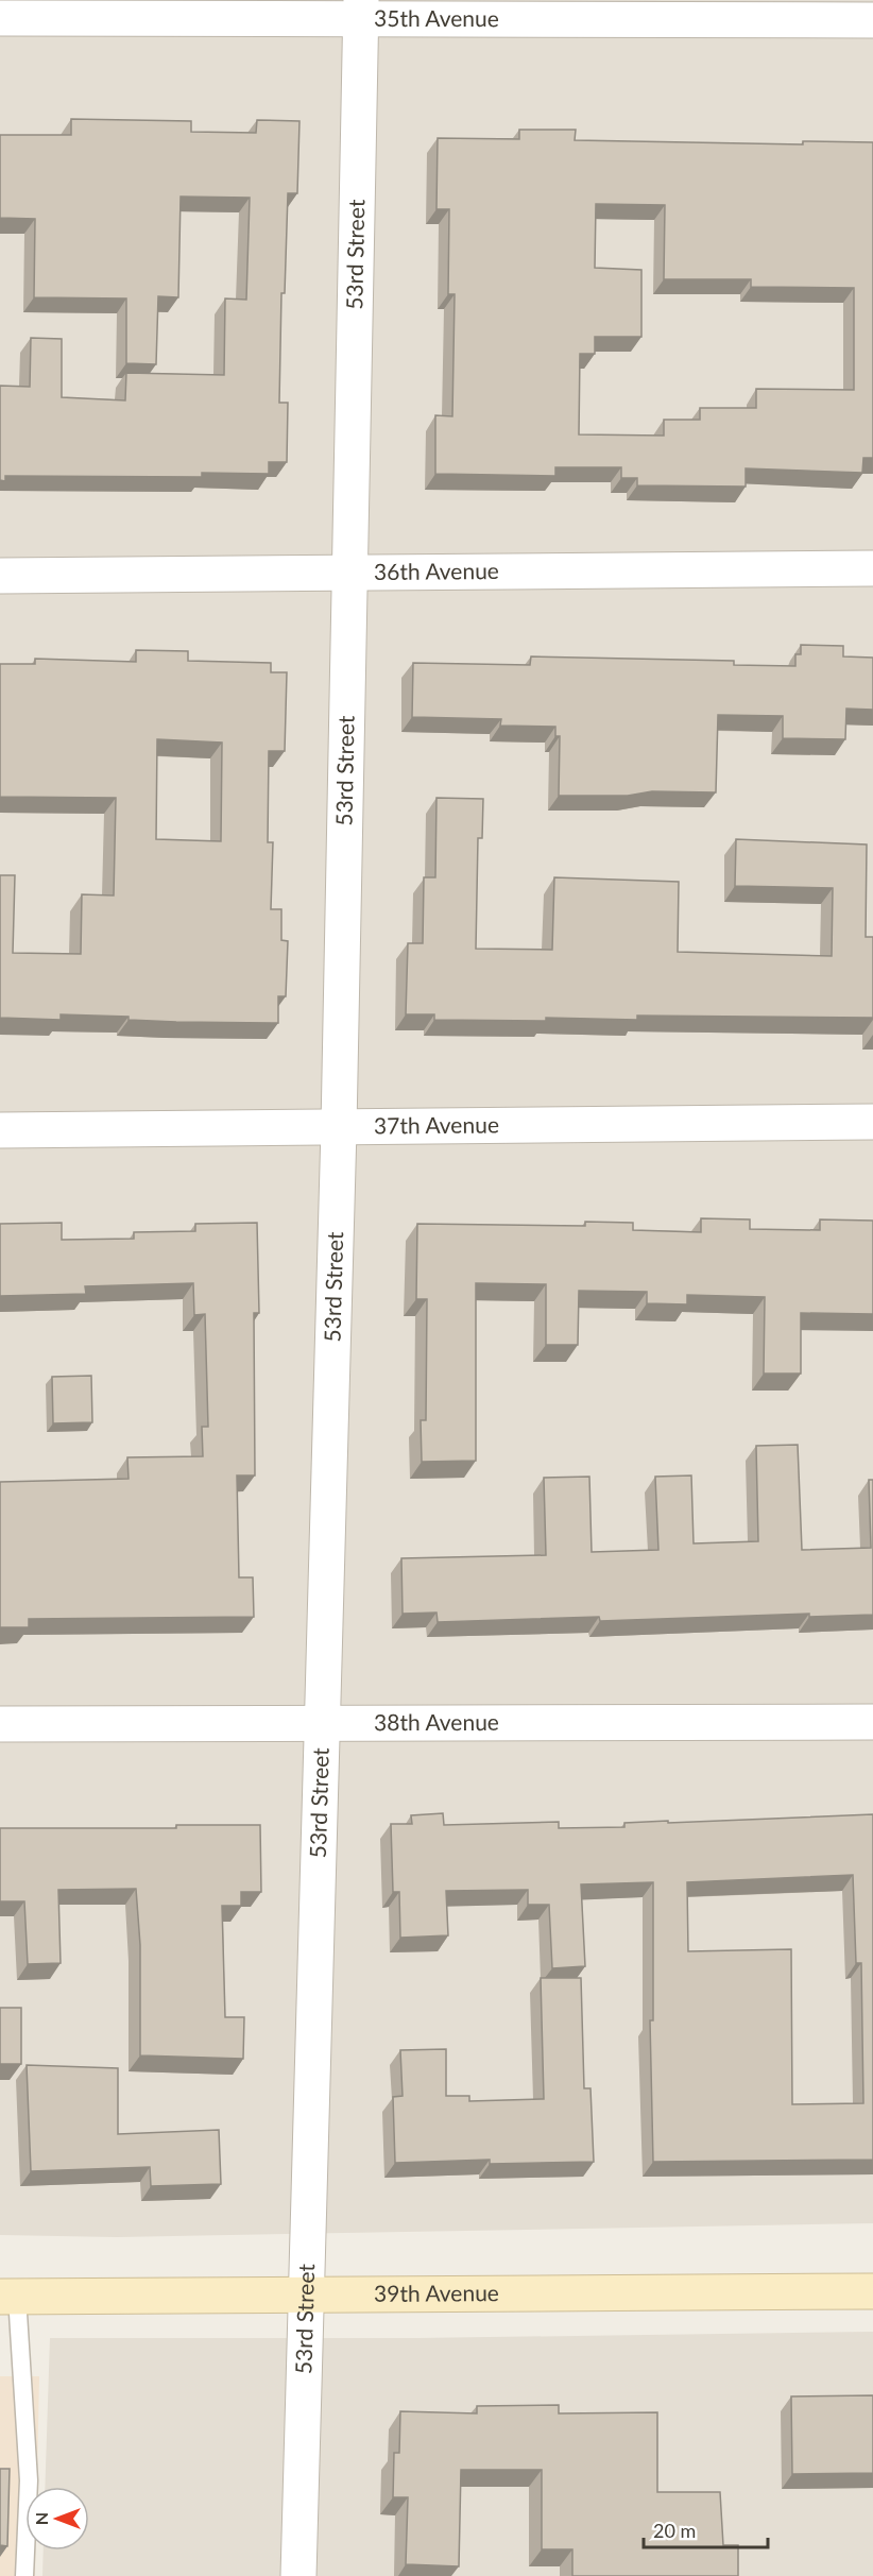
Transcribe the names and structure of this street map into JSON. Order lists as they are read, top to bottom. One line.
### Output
{"streets":{"main road":["39th Avenue"],"street":["35th Avenue","53rd Street","36th Avenue","37th Avenue","38th Avenue"]},"crossings":[["35th Avenue","53rd Street"],["53rd Street","36th Avenue"],["53rd Street","37th Avenue"],["53rd Street","38th Avenue"],["53rd Street","39th Avenue"]],"scale_bar":"20 m","north":"left"}
